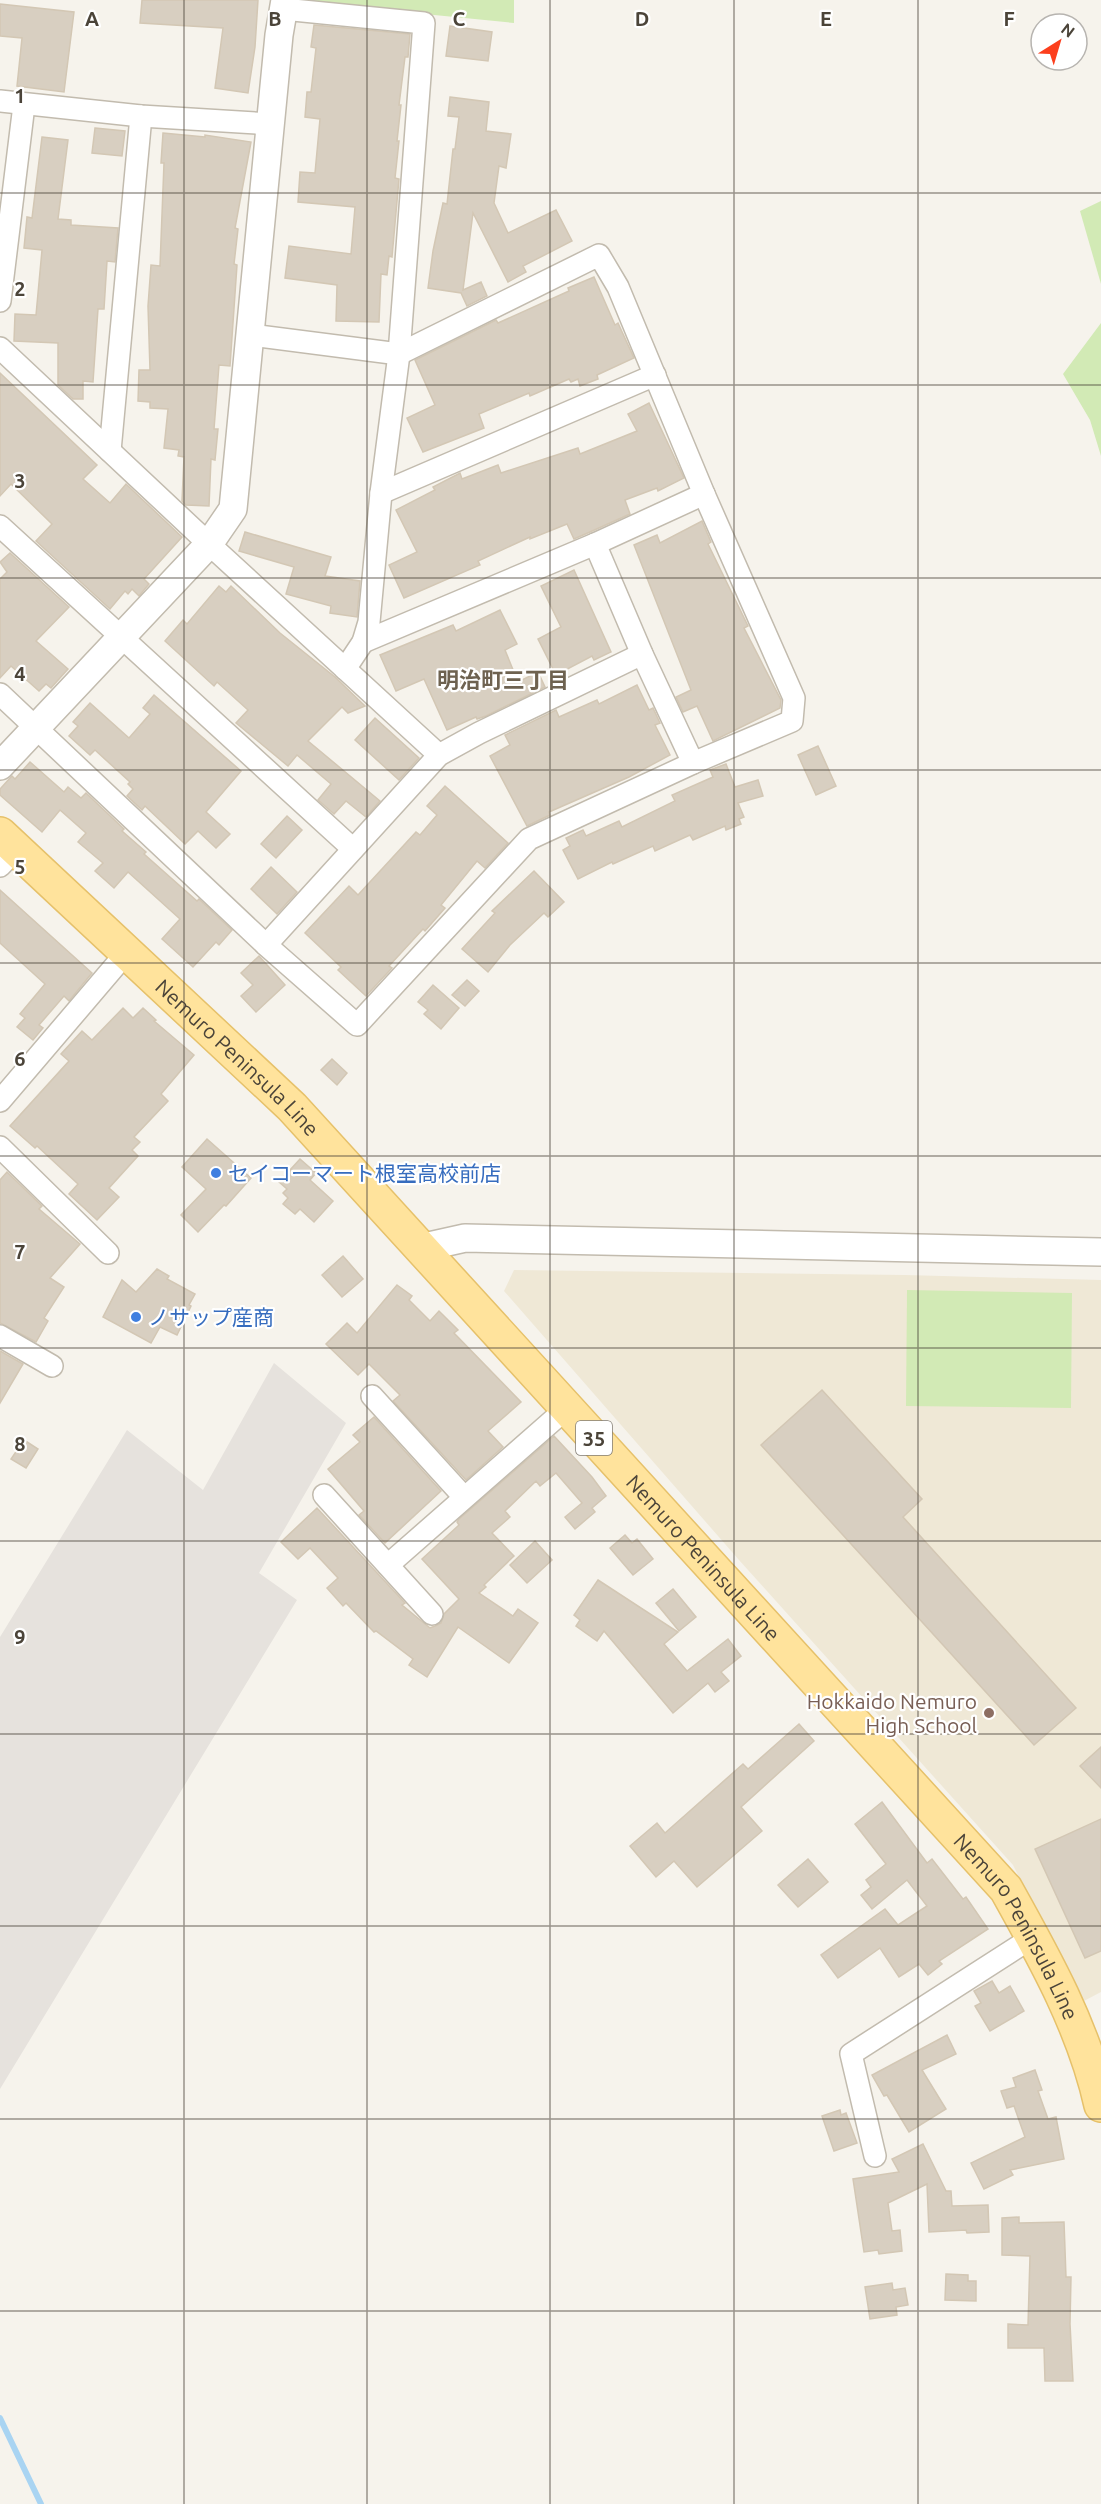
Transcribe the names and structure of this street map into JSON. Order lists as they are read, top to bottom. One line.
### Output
{"streets":{"main road":["Nemuro Peninsula Line","35"]},"districts":["明治町三丁目"],"places":["セイコーマート根室高校前店","ノサップ産商","Hokkaido Nemuro High School"],"north":"top right","grid":{"columns":["A","B","C","D","E","F"],"rows":["1","2","3","4","5","6","7","8","9"]}}
